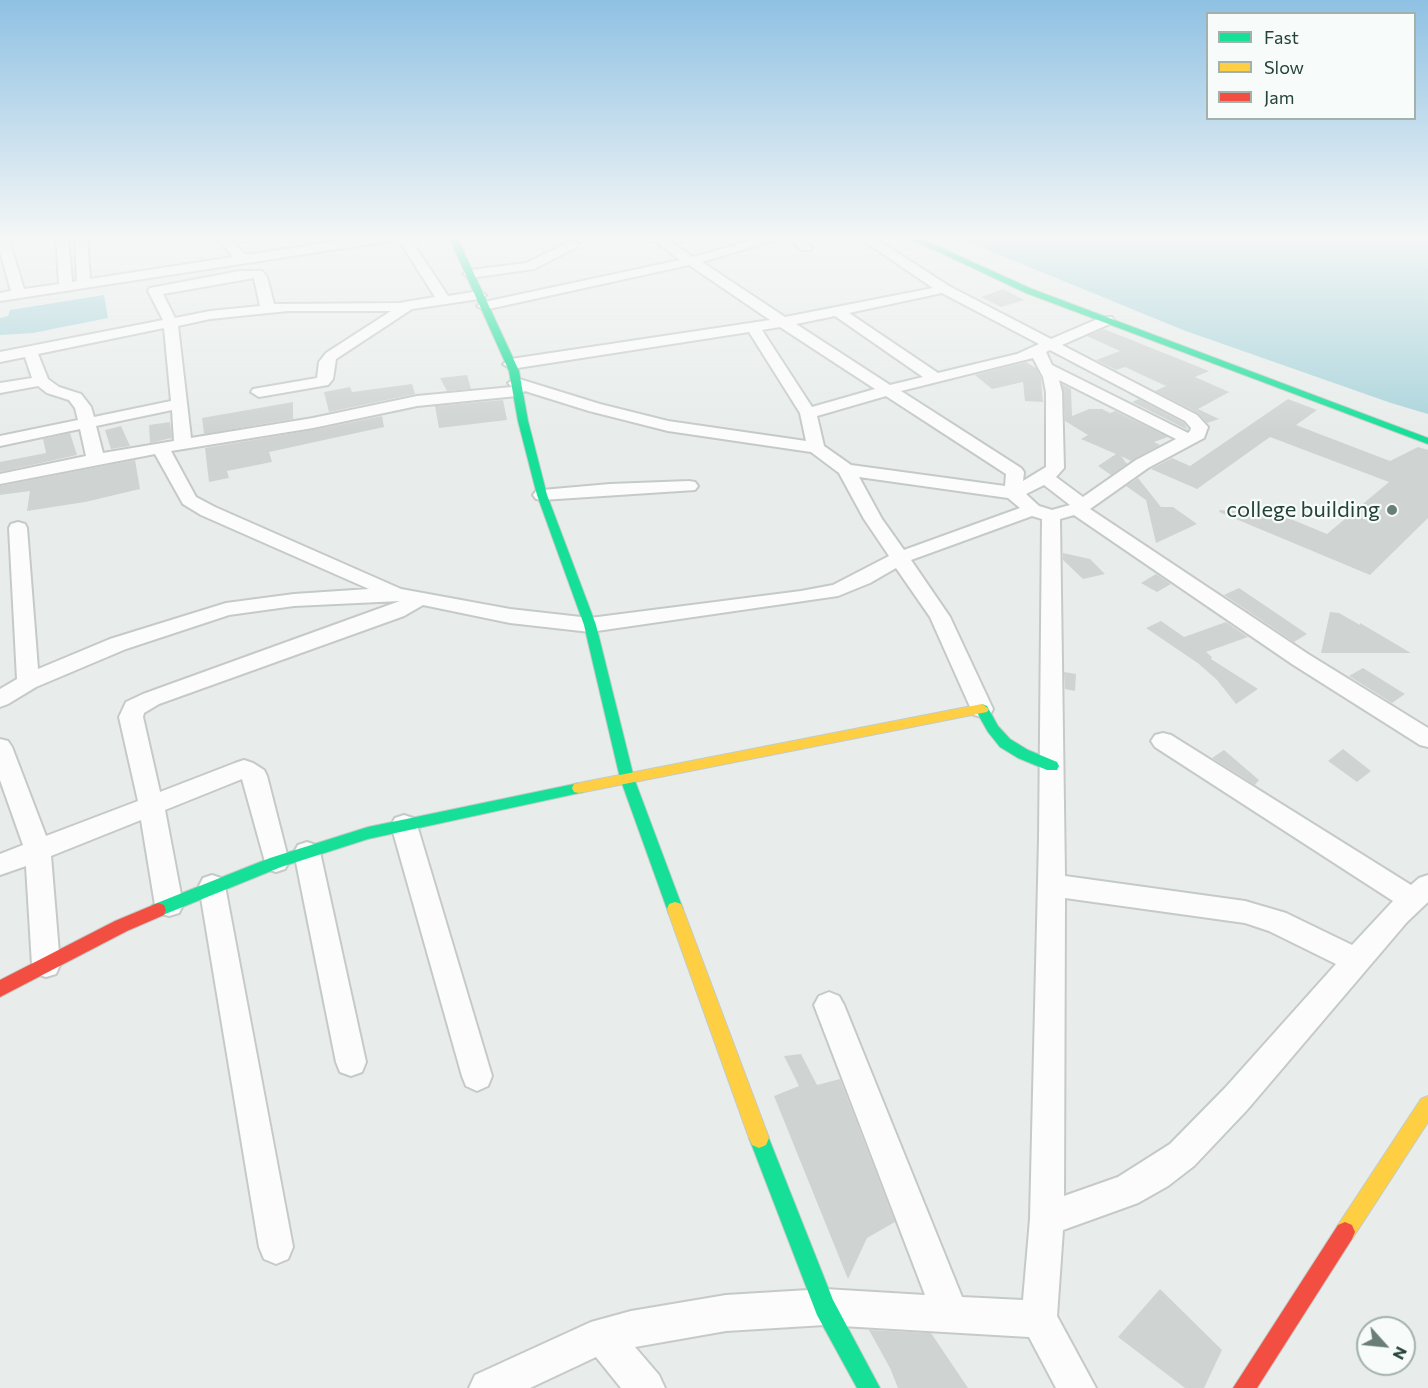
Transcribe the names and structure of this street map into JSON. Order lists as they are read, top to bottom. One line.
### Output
{"places":["college building"],"legend":["Fast","Slow","Jam"],"north":"bottom right"}
